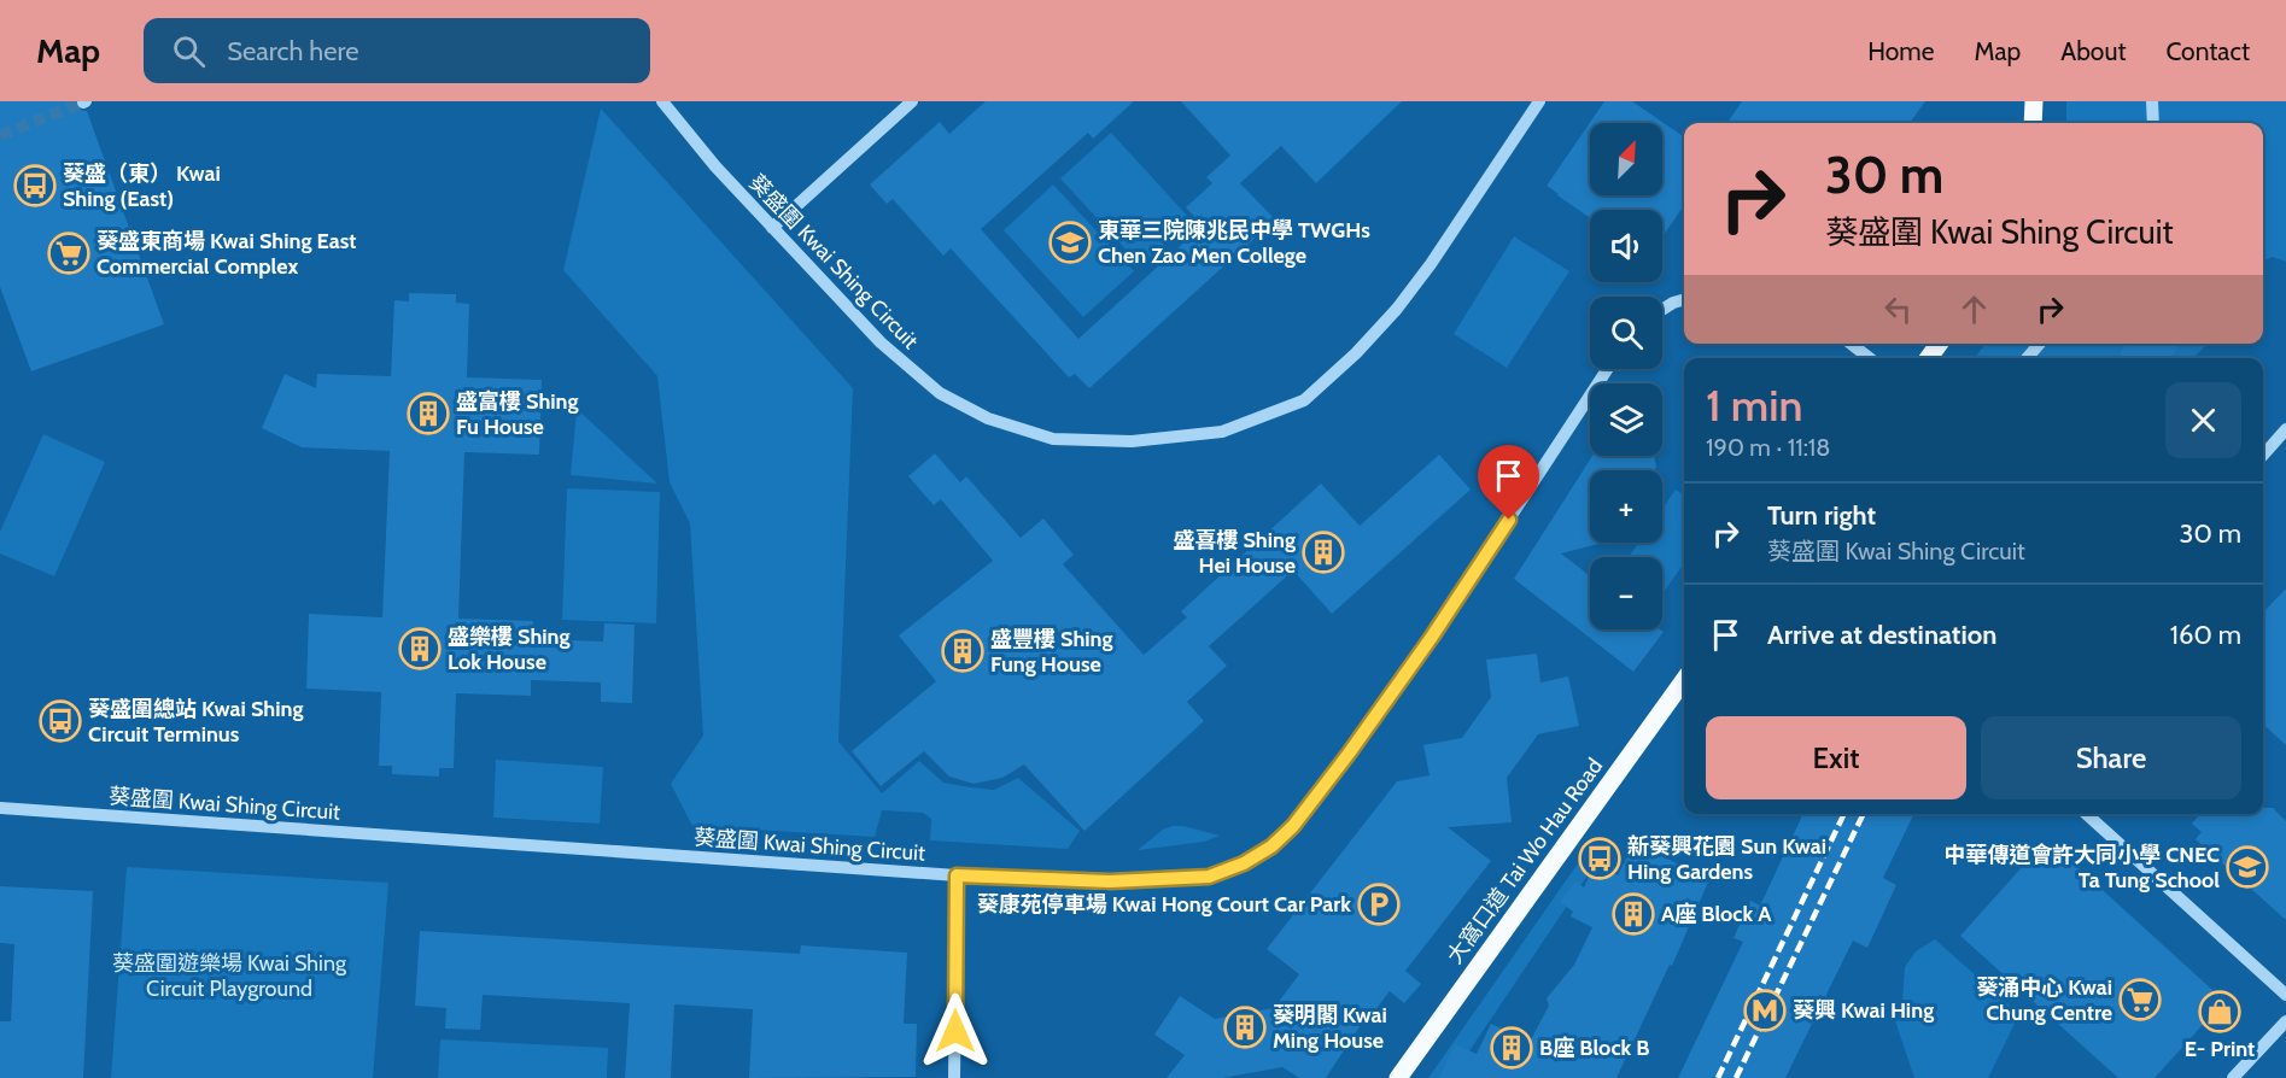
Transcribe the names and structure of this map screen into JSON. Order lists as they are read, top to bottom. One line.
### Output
{"streets":{"main road":["大窩口道 Tai Wo Hau Road"],"street":["葵盛圍 Kwai Shing Circuit"]},"parks":["葵盛圍遊樂場 Kwai Shing Circuit Playground"],"places":{"bus stop":["葵盛（東） Kwai Shing (East)","葵盛圍總站 Kwai Shing Circuit Terminus","新葵興花園 Sun Kwai Hing Gardens"],"school or university":["東華三院陳兆民中學 TWGHs Chen Zao Men College","中華傳道會許大同小學 CNEC Ta Tung School"],"supermarket":["葵盛東商場 Kwai Shing East Commercial Complex","葵涌中心 Kwai Chung Centre"],"building":["盛富樓 Shing Fu House","盛喜樓 Shing Hei House","盛樂樓 Shing Lok House","盛豐樓 Shing Fung House","A座 Block A","葵明閣 Kwai Ming House","B座 Block B"],"parking":["葵康苑停車場 Kwai Hong Court Car Park"],"metro station":["葵興 Kwai Hing"],"shop":["E- Print"]},"north":"top right","page":{"header":"Map","search":"Search here","nav":["Home","Map","About","Contact"],"map_buttons":["+","−"],"turn":["30 m","葵盛圍 Kwai Shing Circuit"],"heading":["1 min","190 m · 11:18"],"list":[{"name":"Turn right","note":"葵盛圍 Kwai Shing Circuit","value":"30 m"},{"name":"Arrive at destination","value":"160 m"}],"buttons":["Exit","Share"]}}
